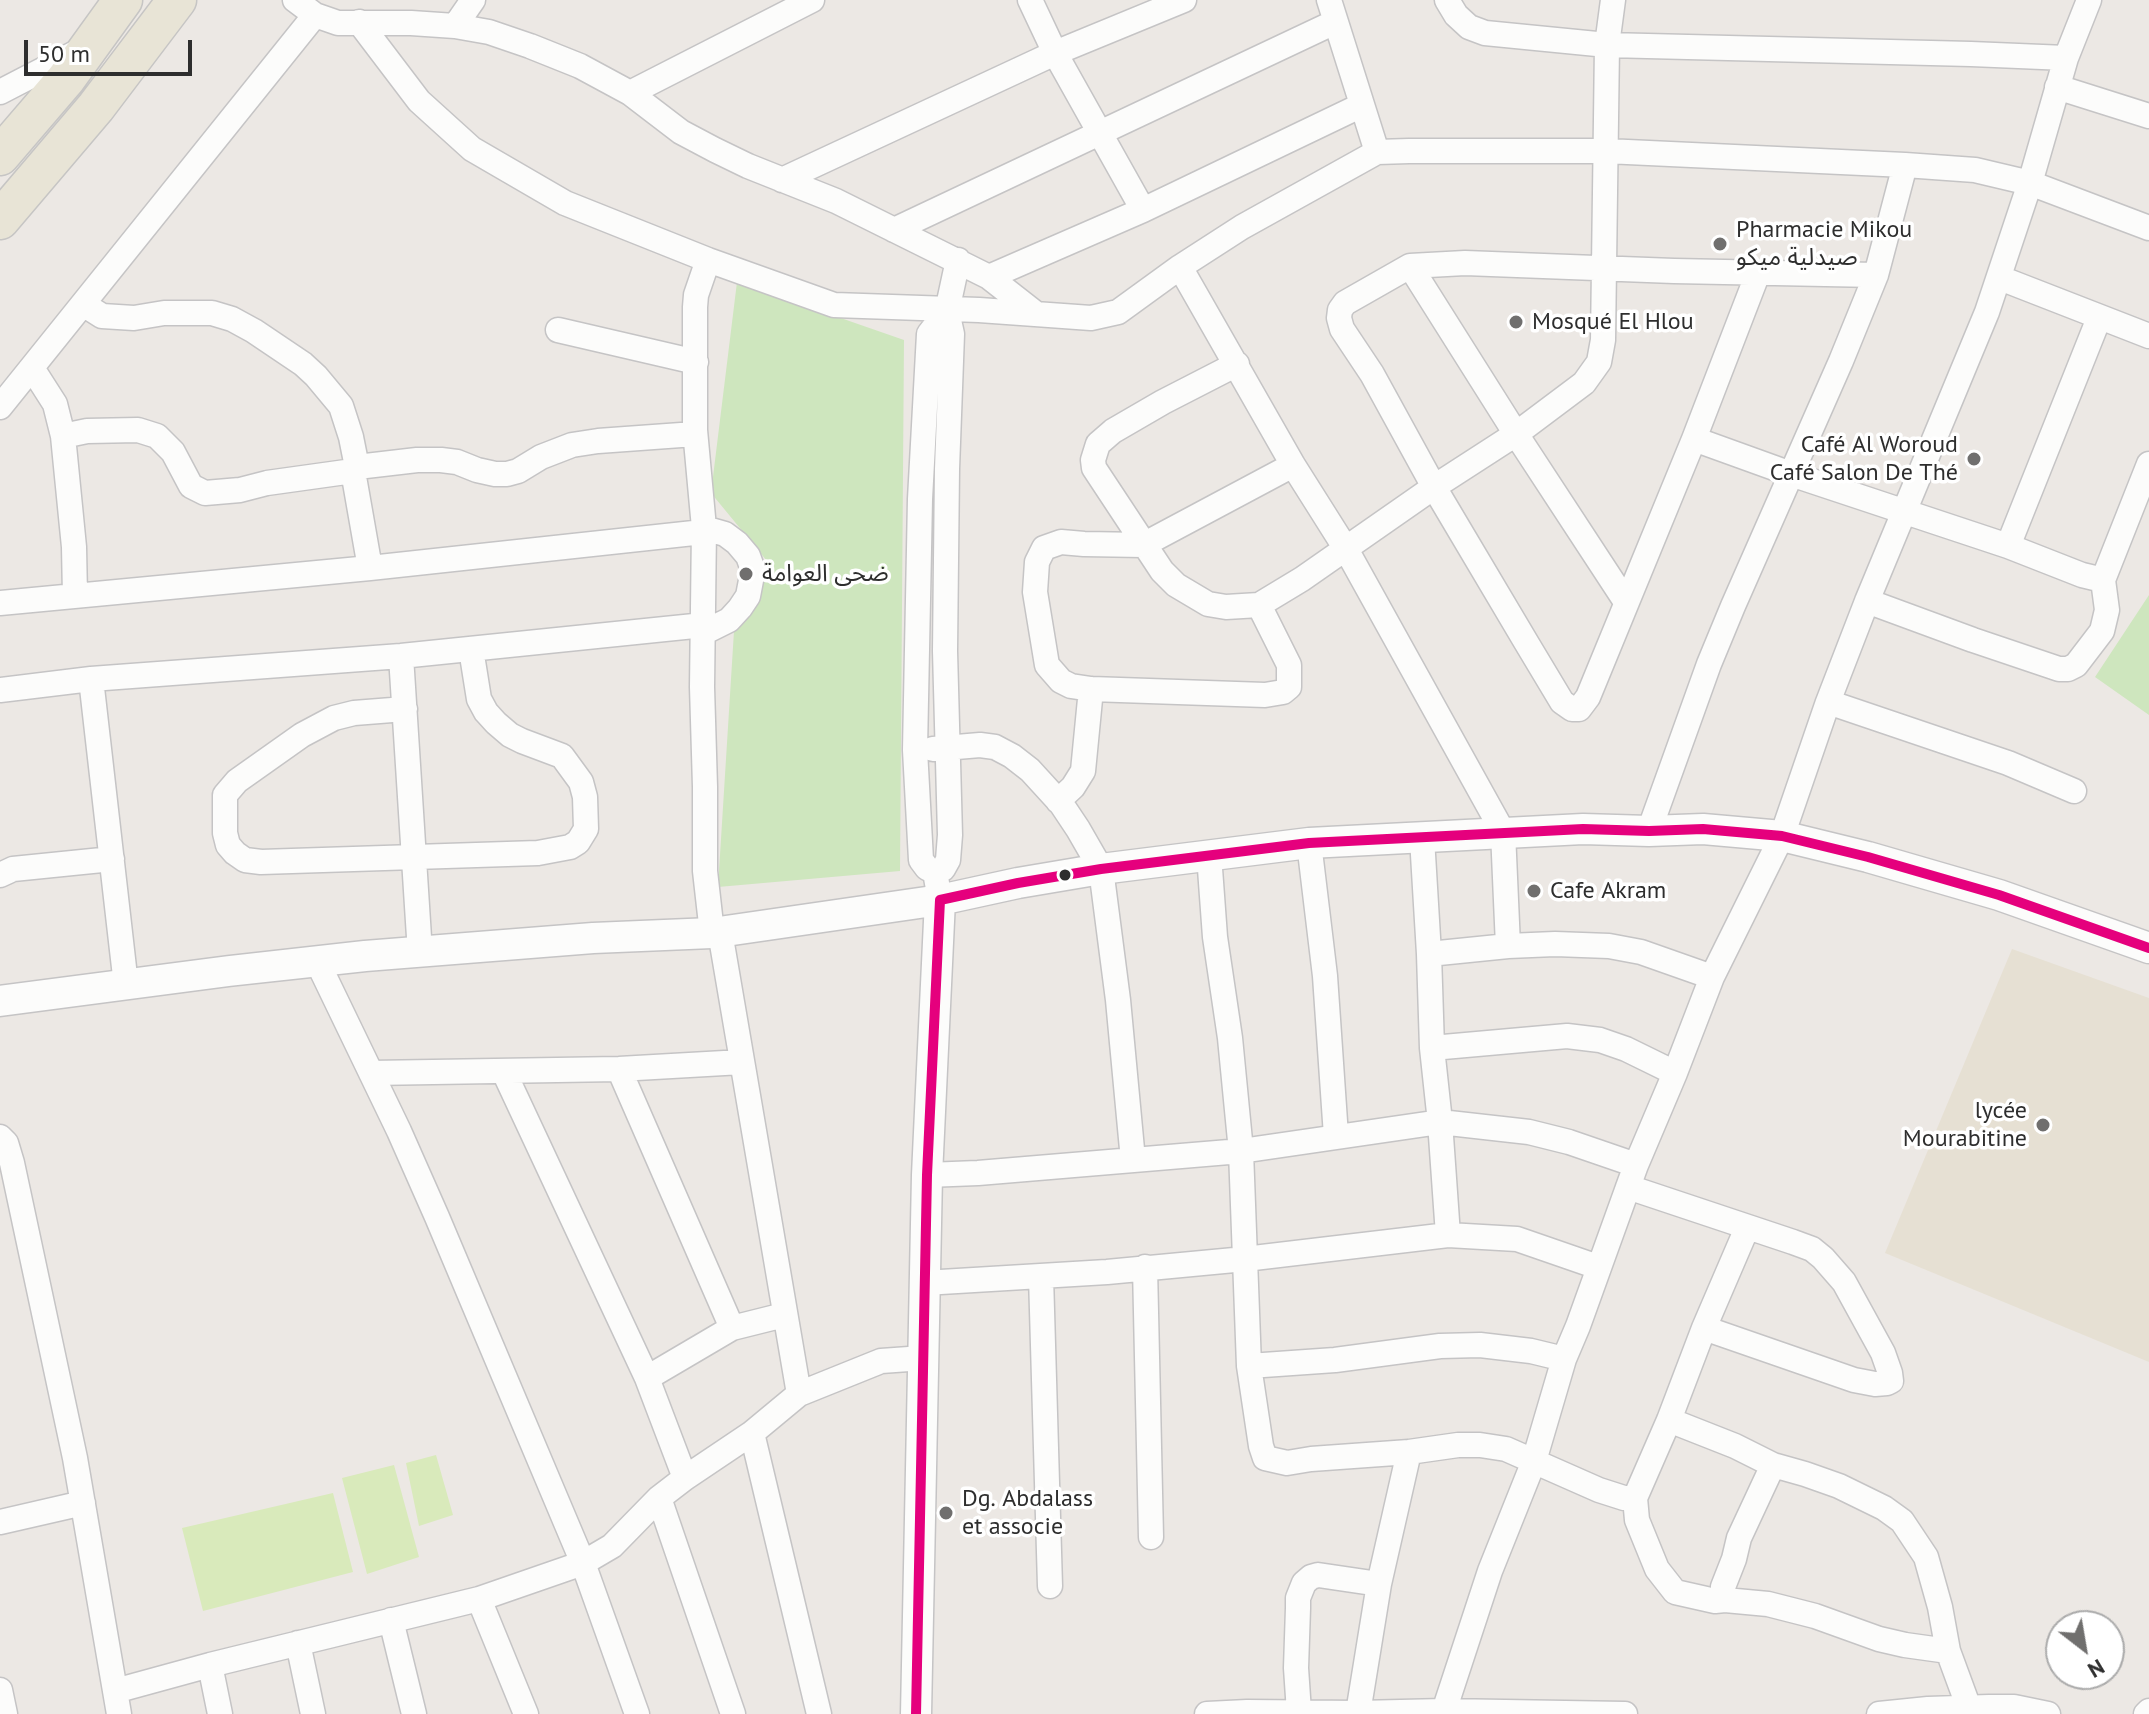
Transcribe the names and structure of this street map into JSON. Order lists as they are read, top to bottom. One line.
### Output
{"places":["Pharmacie Mikou صيدلية ميكو","Mosqué El Hlou","Café Al Woroud Café Salon De Thé","ضحى العوامة","Cafe Akram","lycée Mourabitine","Dg. Abdalass et associe"],"scale_bar":"50 m","north":"bottom right"}
